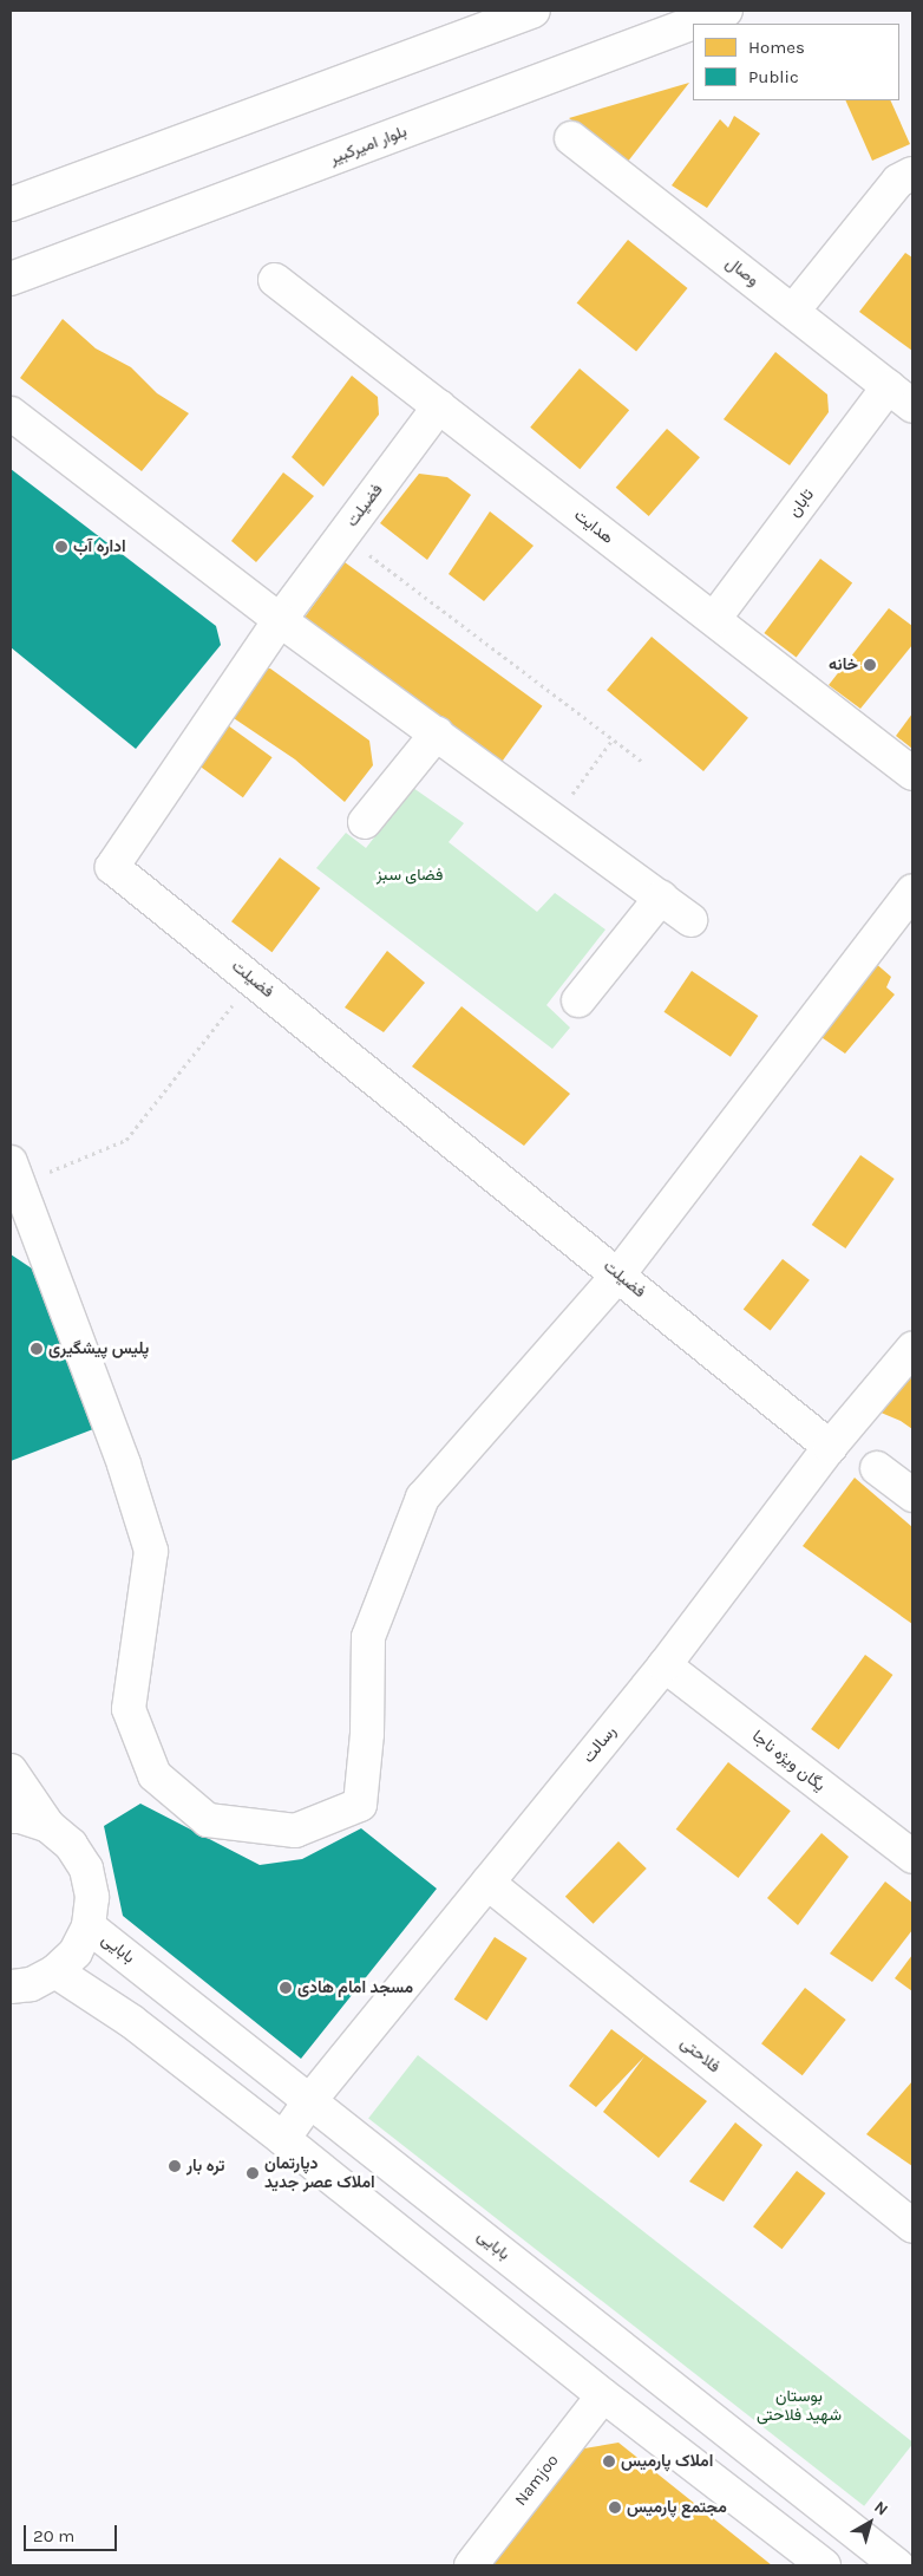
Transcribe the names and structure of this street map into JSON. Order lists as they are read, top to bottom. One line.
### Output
{"streets":{"street":["بلوار امیرکبیر","وصال","تابان","فضیلت","هدایت","رسالت","یگان ویژه ناجا","بابایی","فلاحتی","Namjoo"]},"crossings":[["وصال","تابان"],["تابان","هدایت"],["فضیلت","هدایت"],["فضیلت","رسالت"],["رسالت","یگان ویژه ناجا"],["رسالت","بابایی"],["رسالت","فلاحتی"]],"parks":["فضای سبز","بوستان شهید فلاحتی"],"places":["اداره آب","خانه","پلیس پیشگیری","مسجد امام هادی","تره بار","دپارتمان املاک عصر جدید","املاک پارمیس","مجتمع پارمیس"],"legend":["Homes","Public"],"scale_bar":"20 m","north":"top right"}
